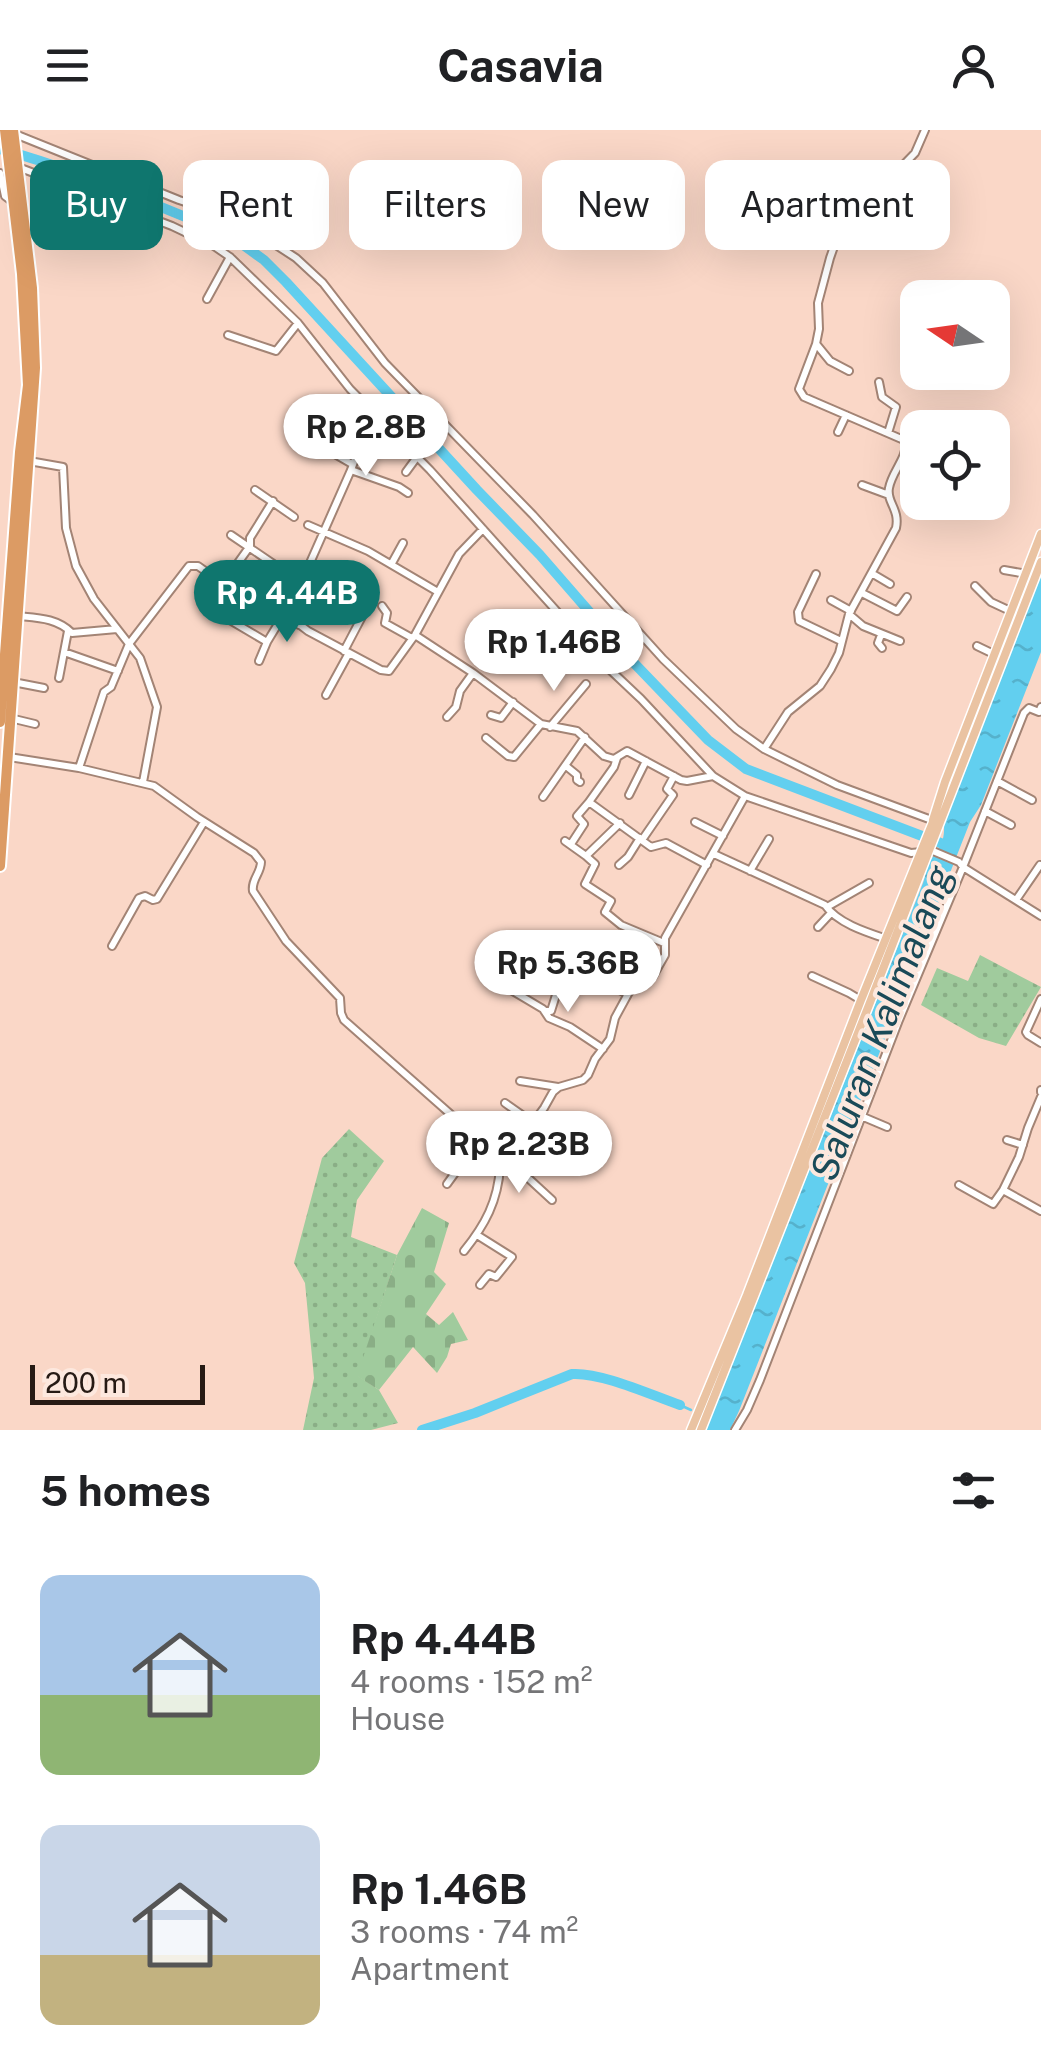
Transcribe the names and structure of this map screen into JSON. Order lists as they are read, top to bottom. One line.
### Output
{"water":["Saluran Kalimalang"],"scale_bar":"200 m","north":"left","page":{"header":"Casavia","chip":["Buy","Rent","Filters","New","Apartment"],"price":["Rp 2.8B","Rp 4.44B","Rp 1.46B","Rp 5.36B","Rp 2.23B"],"scale":"200 m","heading":"5 homes","list":[{"name":"Rp 4.44B","note":"4 rooms · 152 m² · House"},{"name":"Rp 1.46B","note":"3 rooms · 74 m² · Apartment"}]}}
